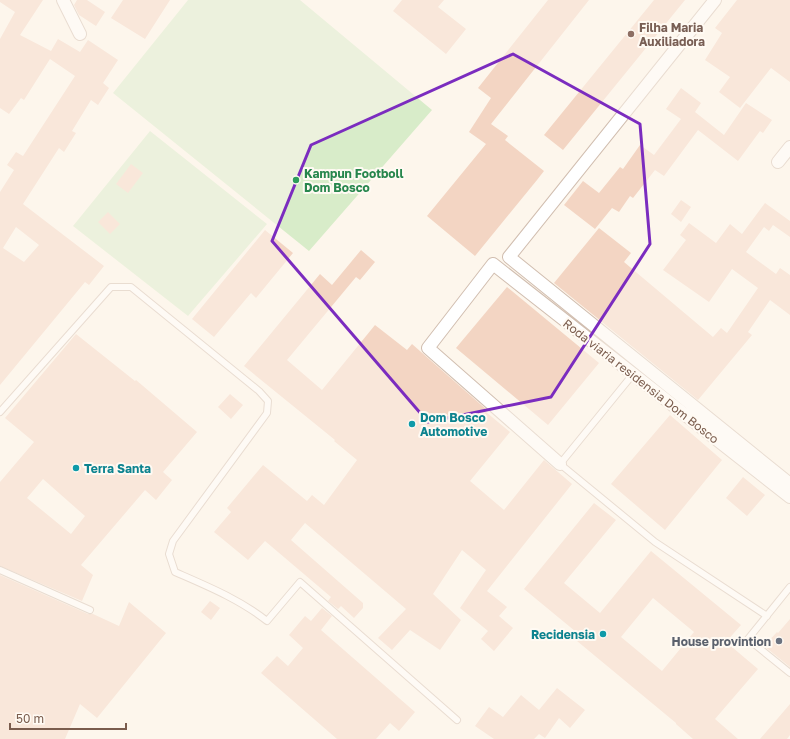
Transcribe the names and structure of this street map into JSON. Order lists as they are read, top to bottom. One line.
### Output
{"streets":{"street":["Roda viaria residensia Dom Bosco"]},"places":["Filha Maria Auxiliadora","Kampun Footboll Dom Bosco","Dom Bosco Automotive","Terra Santa","Recidensia","House provintion"],"scale_bar":"50 m"}
